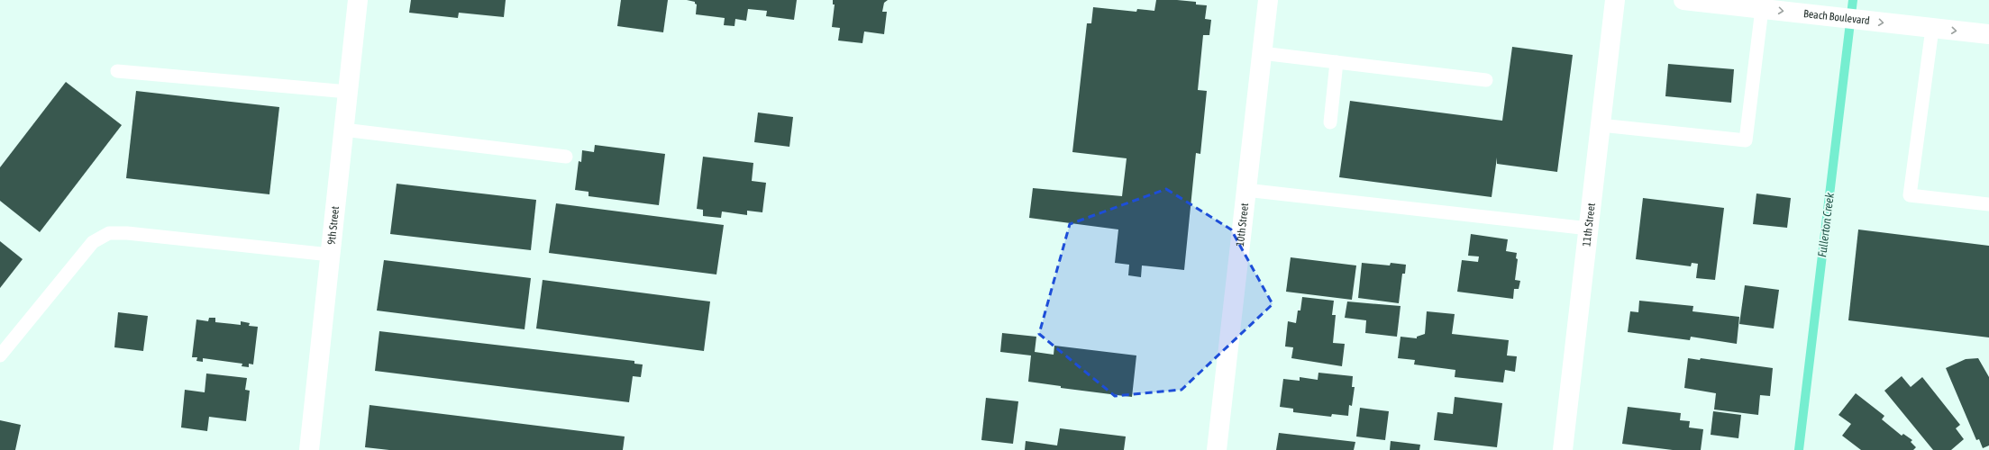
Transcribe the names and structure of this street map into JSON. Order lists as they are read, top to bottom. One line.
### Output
{"streets":{"street":["Beach Boulevard","9th Street","10th Street","11th Street"]},"one_way":["Beach Boulevard"],"water":["Fullerton Creek"]}
